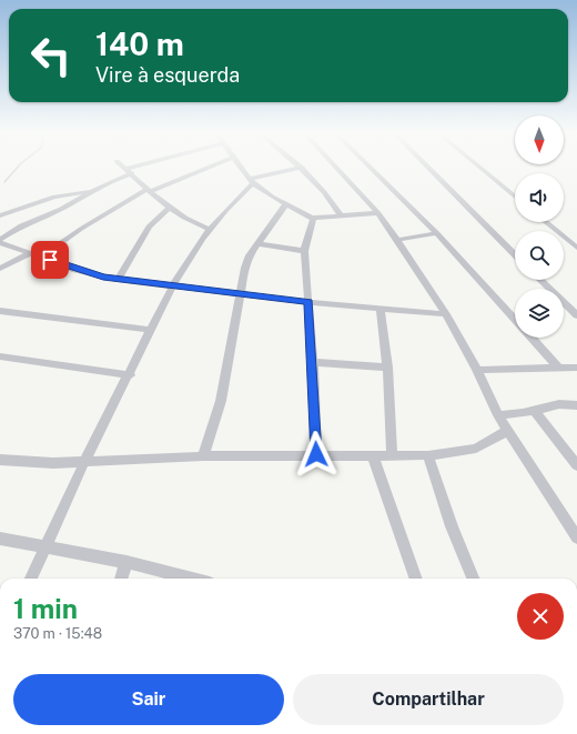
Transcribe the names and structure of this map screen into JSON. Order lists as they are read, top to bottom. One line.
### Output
{"north":"bottom","page":{"turn":["140 m","Vire à esquerda"],"heading":["1 min","370 m · 15:48"],"buttons":["Sair","Compartilhar"]}}
